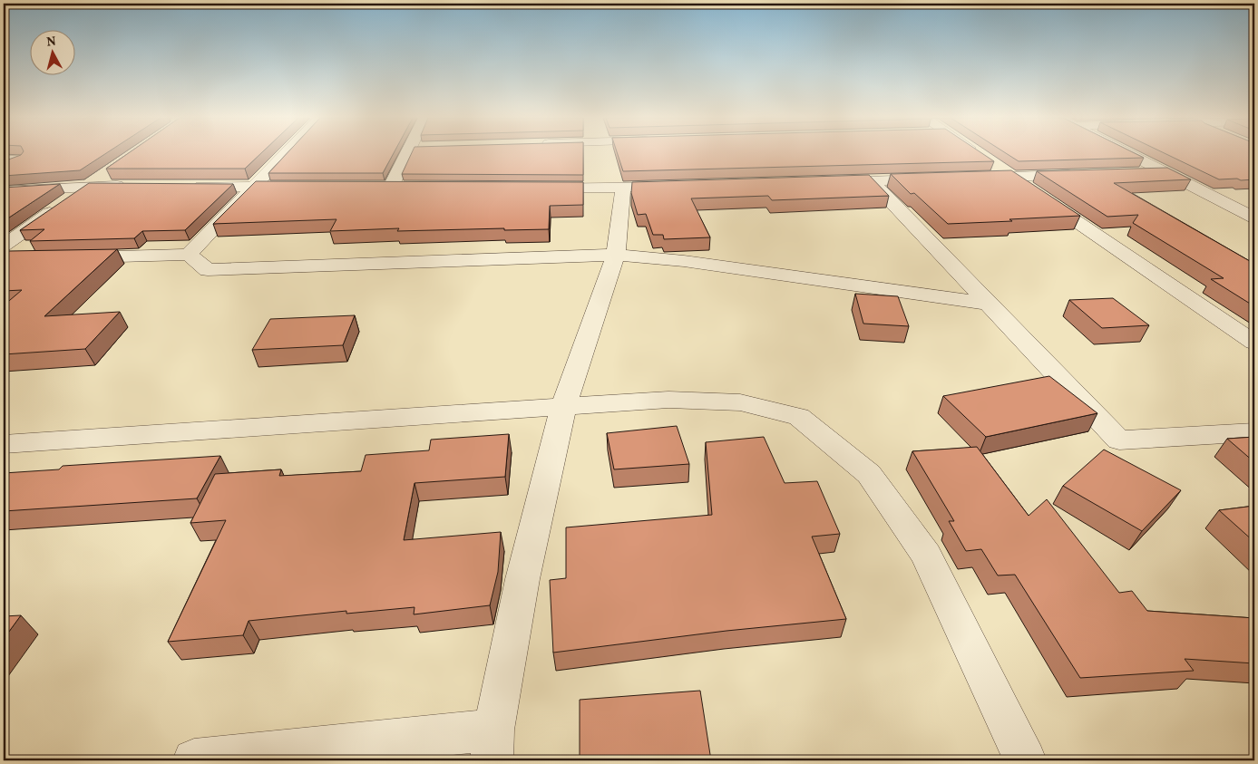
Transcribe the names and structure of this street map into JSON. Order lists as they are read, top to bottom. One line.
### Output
{"north":"top"}
